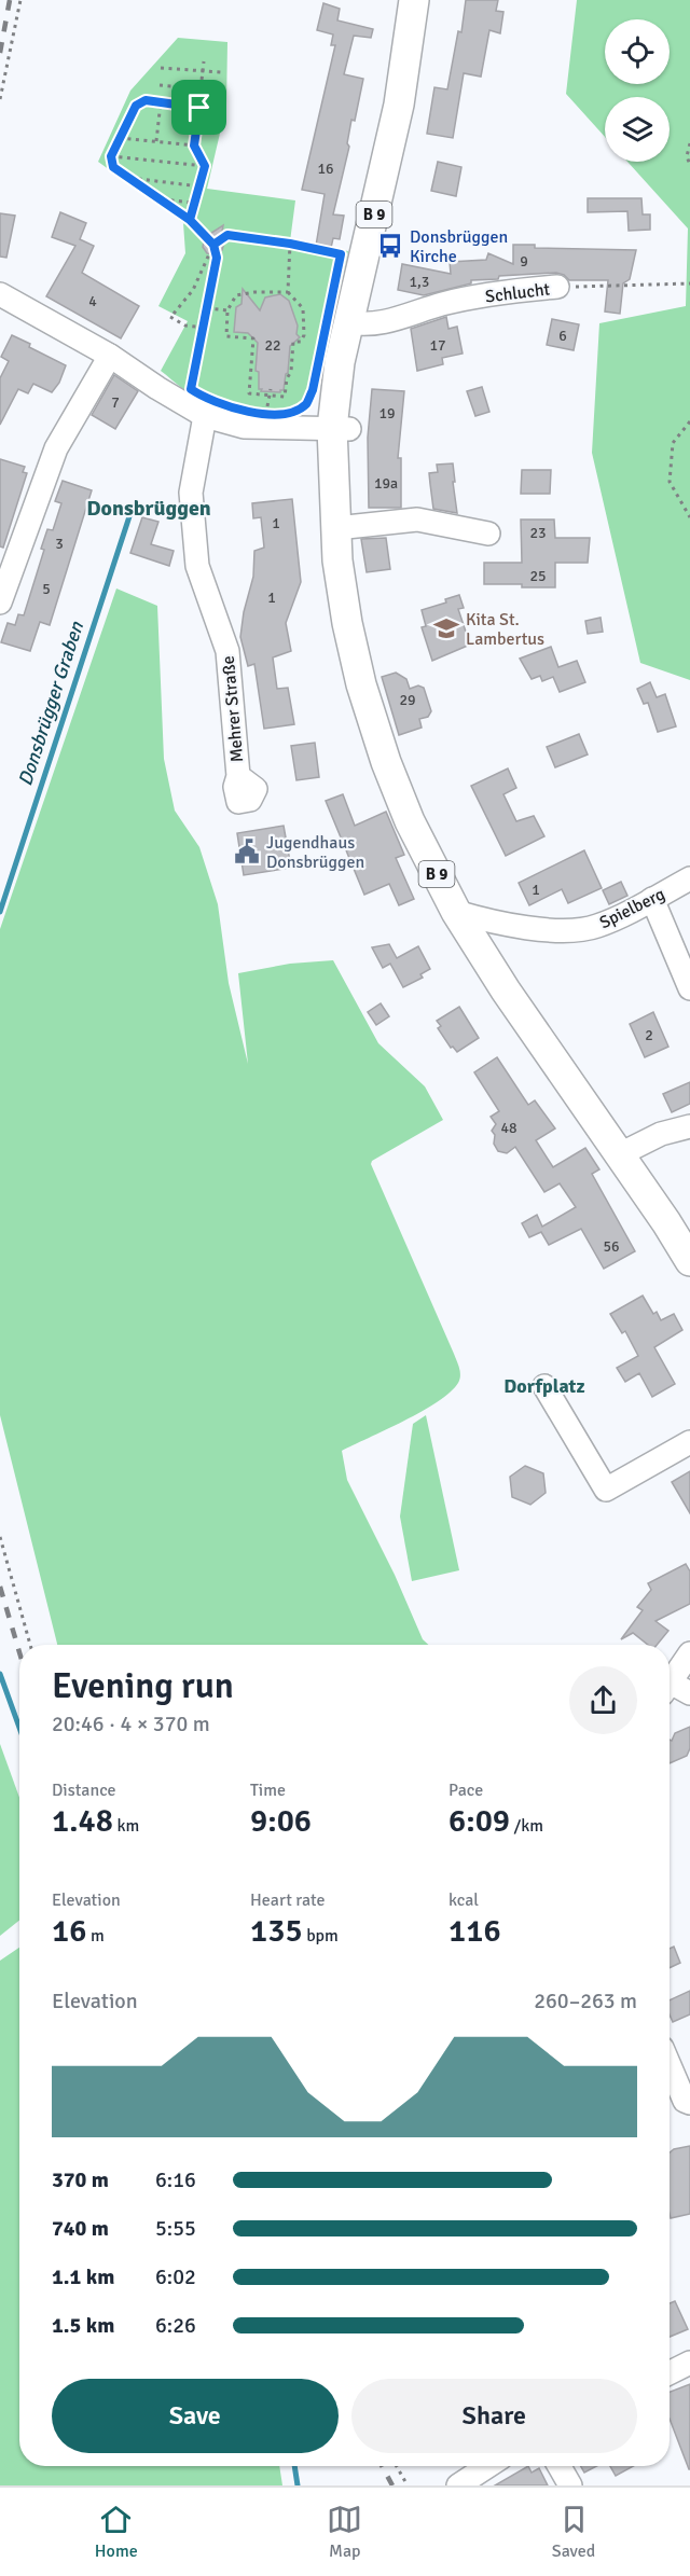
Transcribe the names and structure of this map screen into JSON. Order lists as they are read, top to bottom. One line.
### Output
{"streets":{"main road":["B 9"],"street":["Schlucht","Mehrer Straße","Spielberg"]},"crossings":[["B 9","Schlucht"],["B 9","Spielberg"]],"districts":["Donsbrüggen","Dorfplatz"],"water":["Donsbrügger Graben"],"places":{"bus stop":["Donsbrüggen Kirche"],"school or university":["Kita St. Lambertus"],"public building":["Jugendhaus Donsbrüggen"]},"house_numbers":["16","9","1,3","4","6","22","17","7","19","19a","1","23","3","25","5","1","29","1","2","48","56"],"page":{"heading":["Evening run","20:46 · 4 × 370 m"],"stats":[["Distance","1.48 km"],["Time","9:06"],["Pace","6:09 /km"],["Elevation","16 m"],["Heart rate","135 bpm"],["kcal","116"]],"chart":["Elevation","260–263 m"],"list":[{"name":"370 m","note":"6:16"},{"name":"740 m","note":"5:55"},{"name":"1.1 km","note":"6:02"},{"name":"1.5 km","note":"6:26"}],"buttons":["Save","Share"],"tabs":["Home","Map","Saved"]}}
